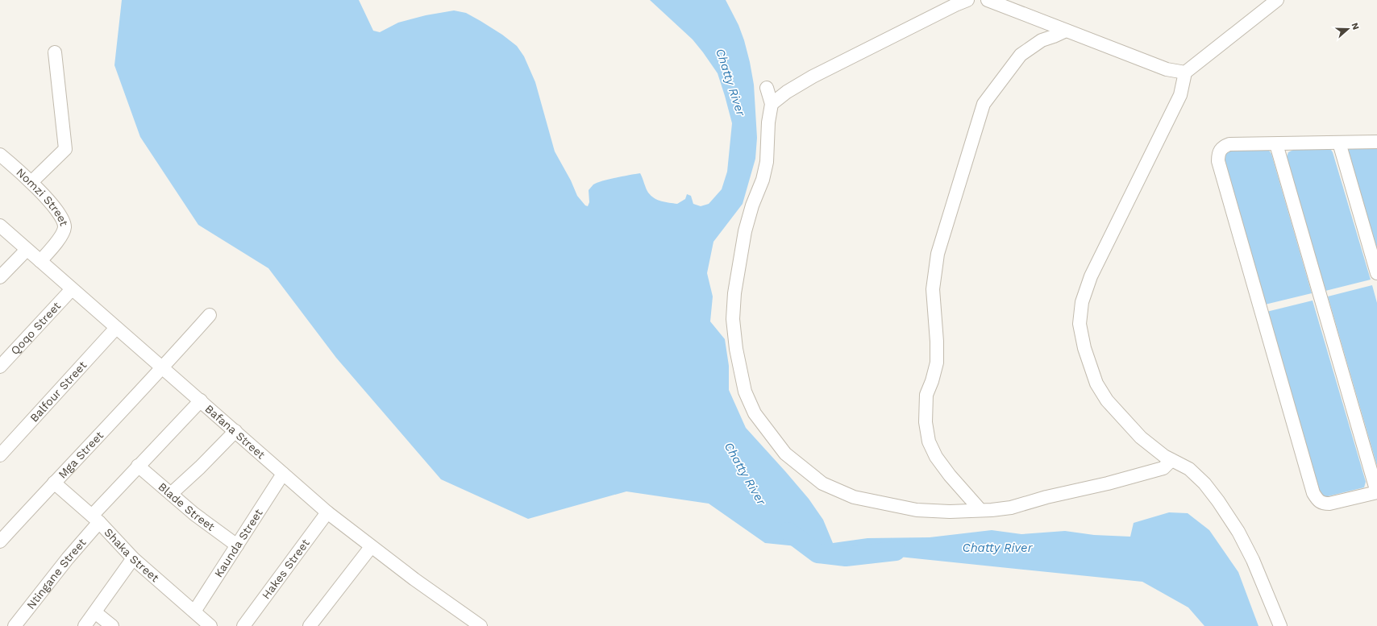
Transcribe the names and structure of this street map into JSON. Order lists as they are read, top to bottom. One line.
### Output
{"streets":{"street":["Nomzi Street","Qoqo Street","Balfour Street","Bafana Street","Mga Street","Blade Street","Kaunda Street","Shaka Street","Hakes Street","Ntingane Street"]},"crossings":[["Nomzi Street","Bafana Street"],["Qoqo Street","Bafana Street"],["Balfour Street","Bafana Street"],["Bafana Street","Mga Street"],["Bafana Street","Kaunda Street"],["Bafana Street","Hakes Street"],["Bafana Street","Ntingane Street"],["Mga Street","Shaka Street"],["Blade Street","Kaunda Street"],["Blade Street","Ntingane Street"],["Kaunda Street","Shaka Street"],["Shaka Street","Ntingane Street"]],"water":["Chatty River"],"north":"right"}
